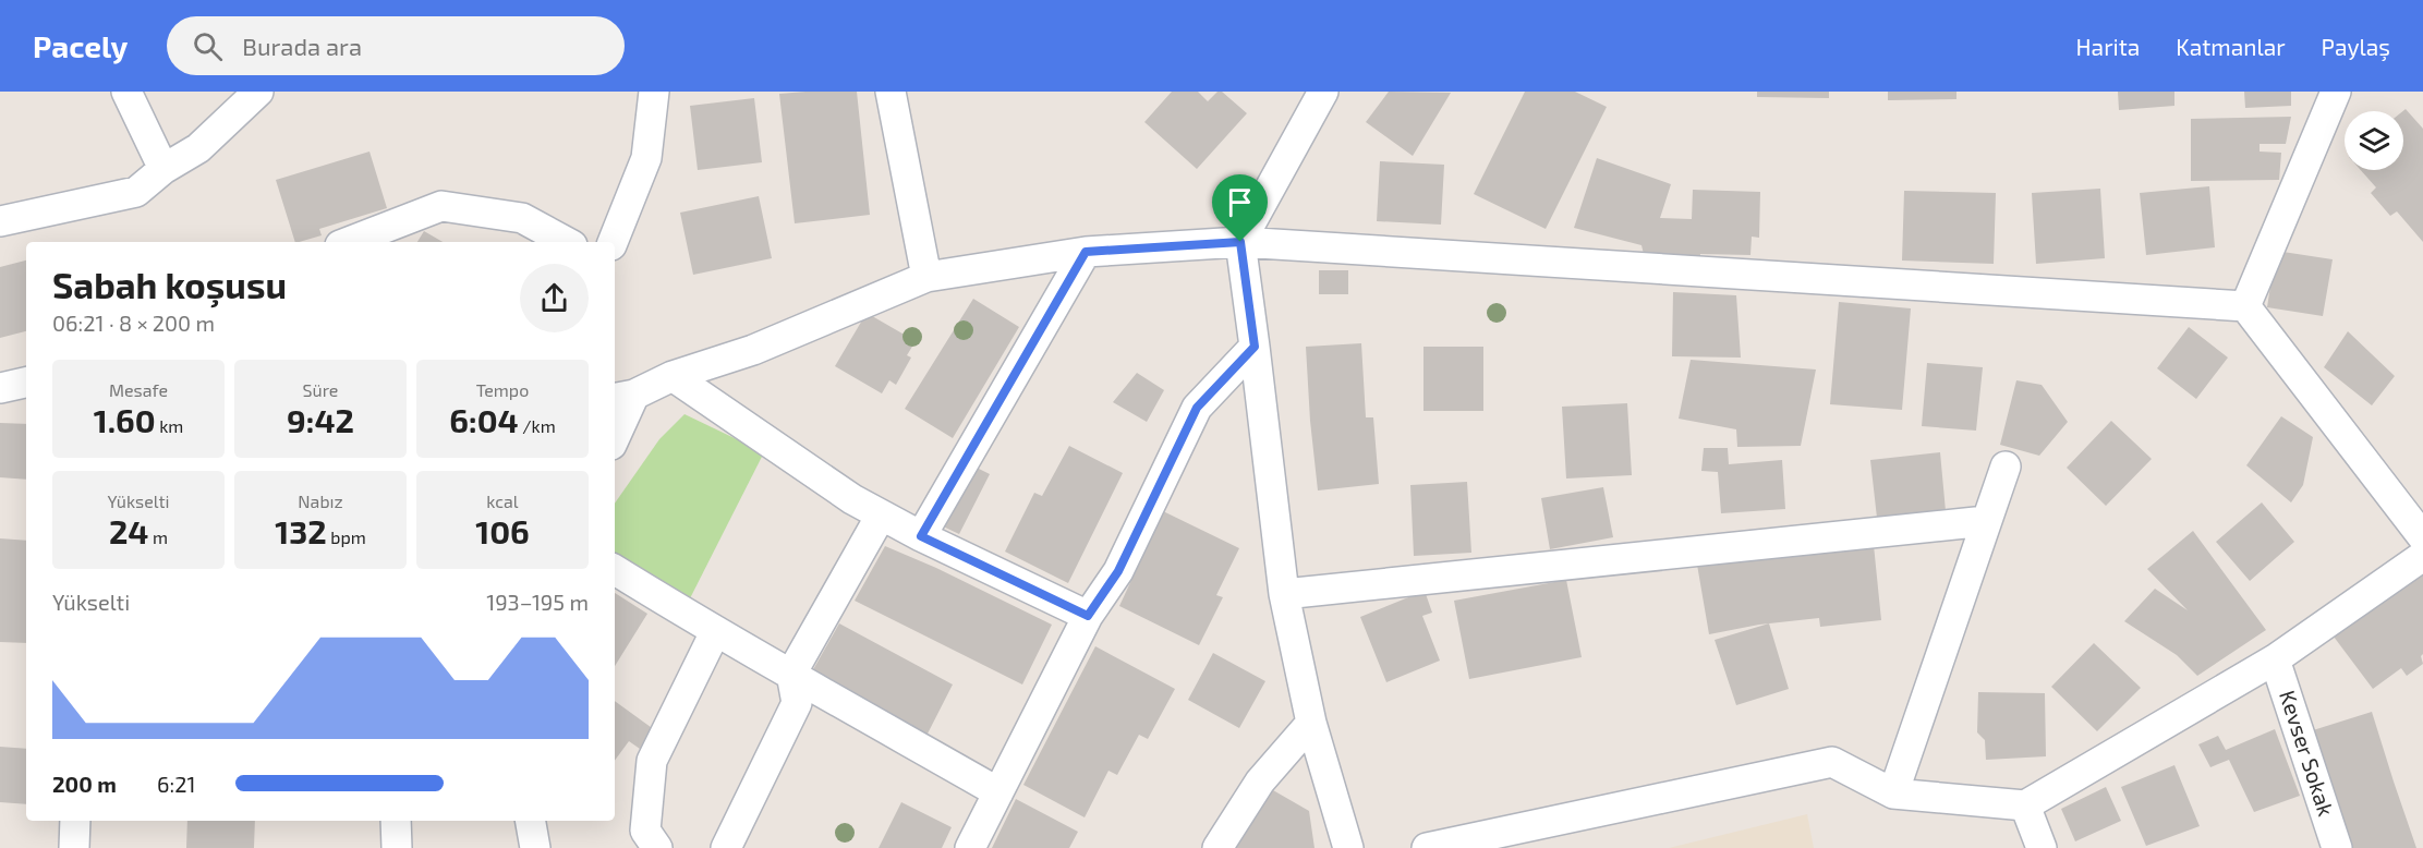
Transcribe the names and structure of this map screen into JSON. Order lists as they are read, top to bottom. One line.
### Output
{"streets":{"street":["Kevser Sokak"]},"page":{"header":"Pacely","search":"Burada ara","nav":["Harita","Katmanlar","Paylaş"],"heading":["Sabah koşusu","06:21 · 8 × 200 m"],"stats":[["Mesafe","1.60 km"],["Süre","9:42"],["Tempo","6:04 /km"],["Yükselti","24 m"],["Nabız","132 bpm"],["kcal","106"]],"chart":["Yükselti","193–195 m"],"list":[{"name":"200 m","note":"6:21"}]}}
